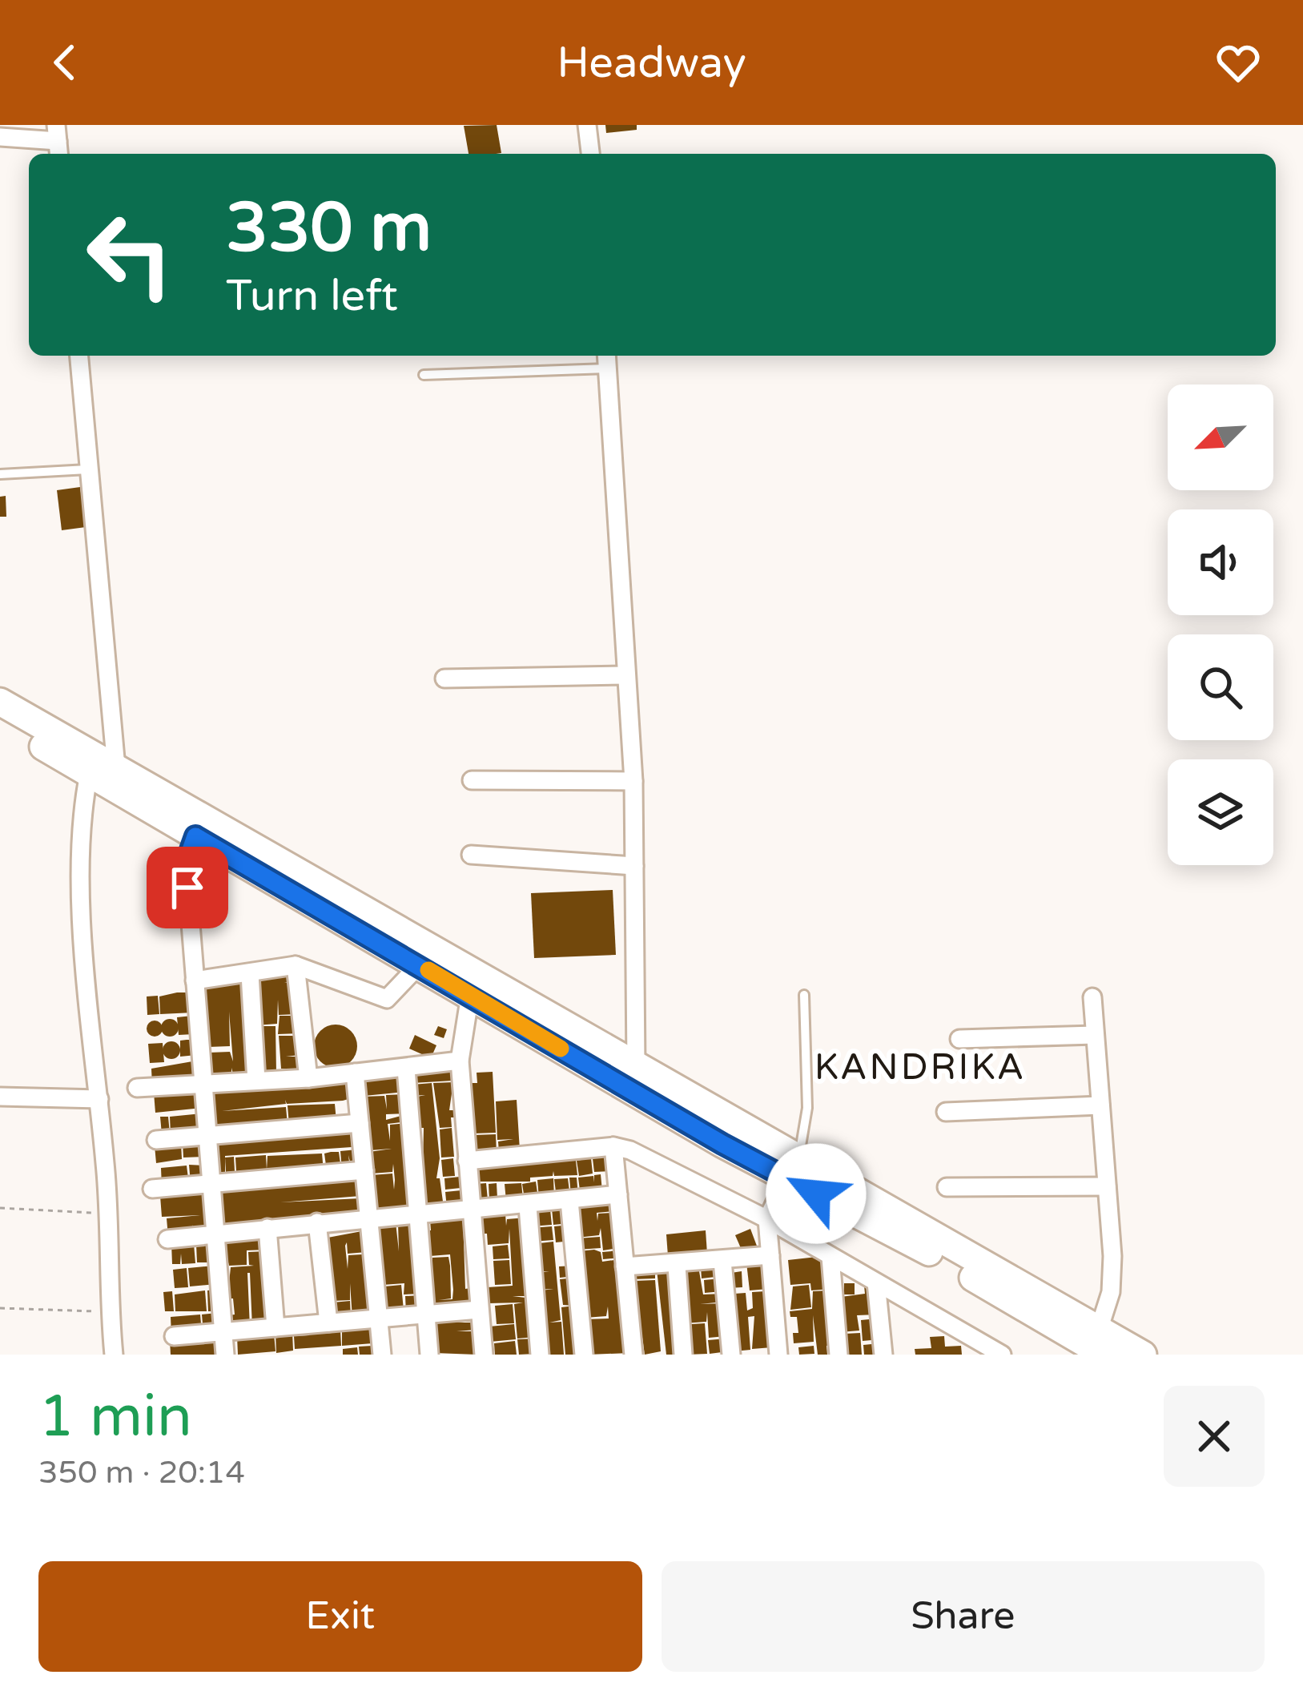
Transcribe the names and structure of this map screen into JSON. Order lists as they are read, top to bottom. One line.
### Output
{"districts":["KANDRIKA"],"north":"bottom left","page":{"header":"Headway","turn":["330 m","Turn left"],"heading":["1 min","350 m · 20:14"],"buttons":["Exit","Share"]}}
